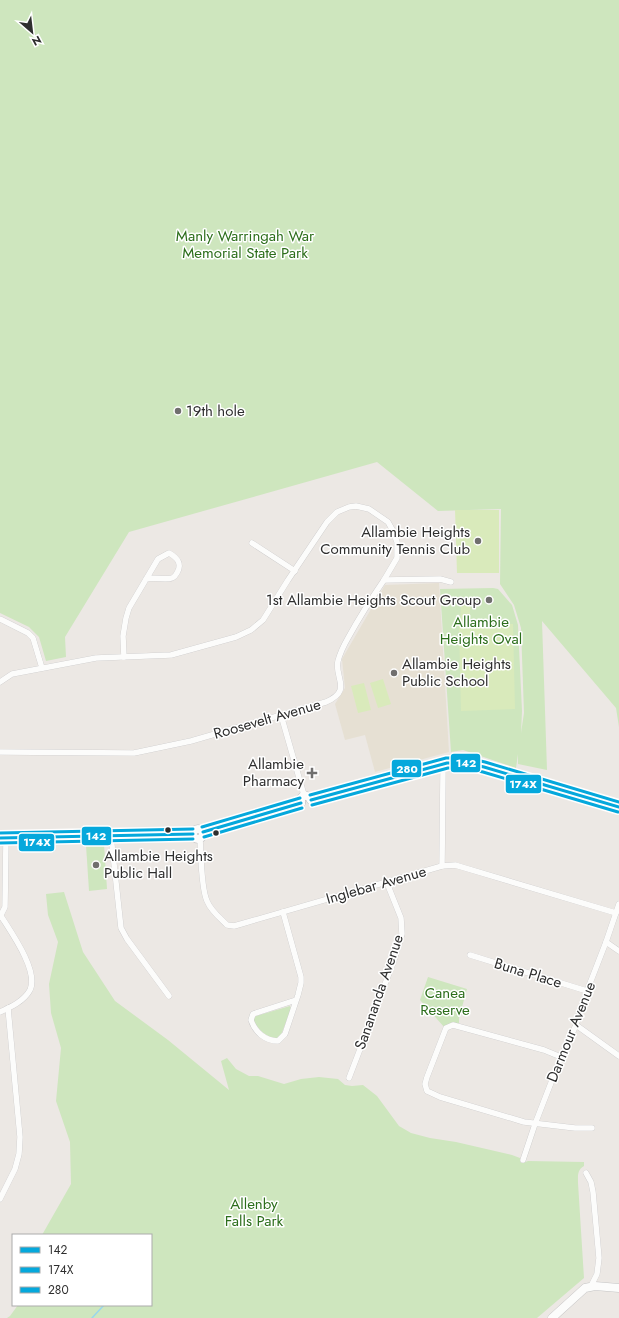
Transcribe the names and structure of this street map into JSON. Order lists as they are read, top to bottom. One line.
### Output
{"streets":{"street":["Roosevelt Avenue","Inglebar Avenue","Buna Place","Sanananda Avenue","Darmour Avenue"]},"crossings":[["Inglebar Avenue","Sanananda Avenue"],["Inglebar Avenue","Darmour Avenue"],["Buna Place","Darmour Avenue"]],"parks":["Manly Warringah War Memorial State Park","Allambie Heights Oval","Canea Reserve","Allenby Falls Park"],"places":{"other":["19th hole","Allambie Heights Community Tennis Club","1st Allambie Heights Scout Group","Allambie Heights Public School","Allambie Heights Public Hall"],"health":["Allambie Pharmacy"]},"lines":["transit line 280","transit line 142","transit line 174X"],"legend":["142","174X","280"],"north":"bottom right"}
